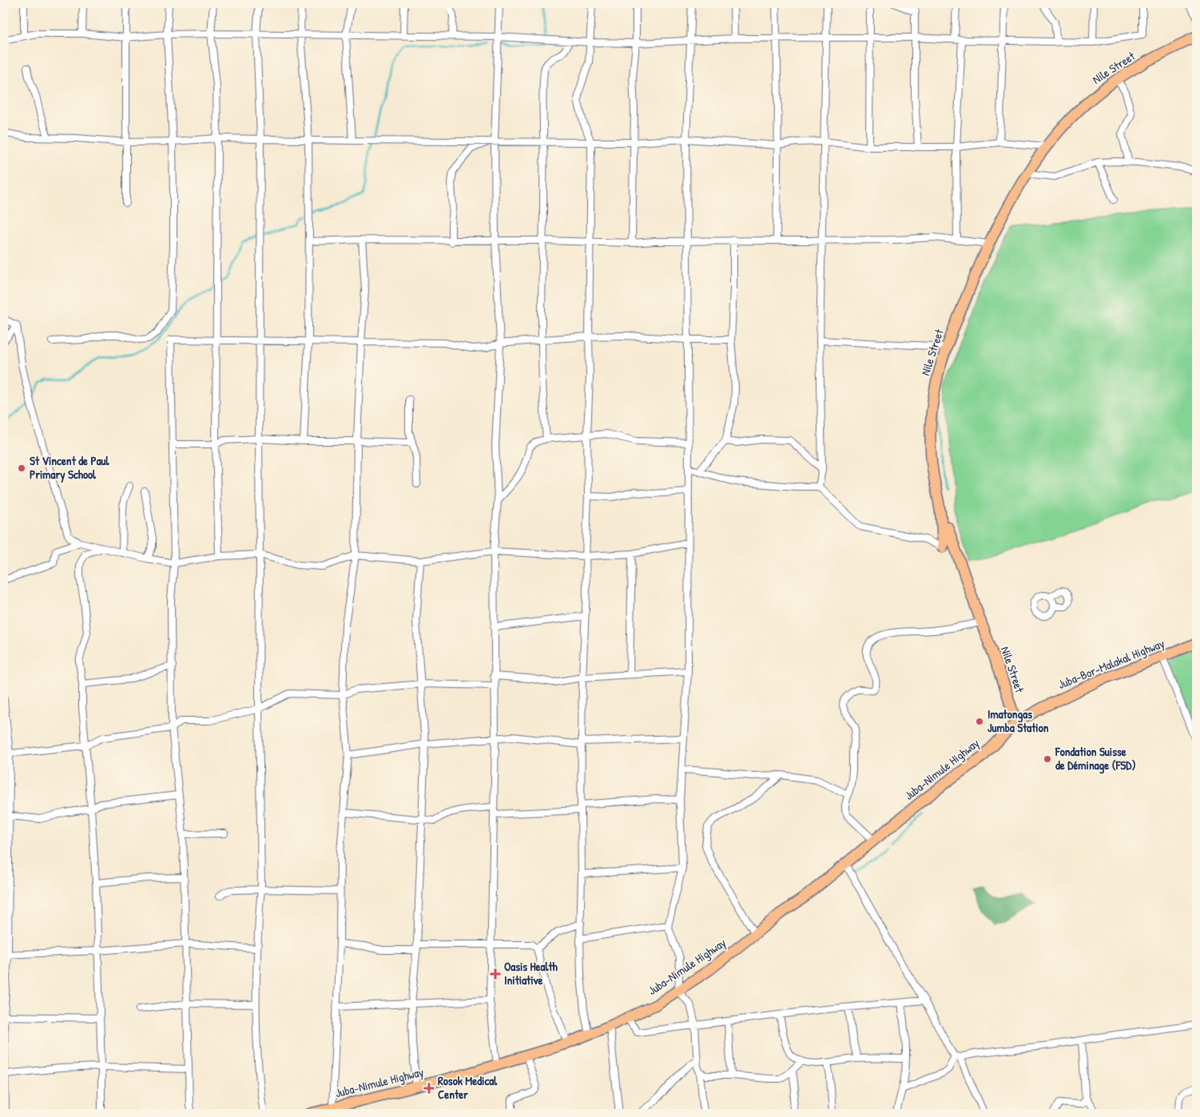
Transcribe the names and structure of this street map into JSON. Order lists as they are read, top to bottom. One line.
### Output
{"streets":{"main road":["Nile Street","Juba-Bor-Malakal Highway","Juba–Nimule Highway"]},"crossings":[["Nile Street","Juba-Bor-Malakal Highway"],["Nile Street","Juba–Nimule Highway"],["Juba-Bor-Malakal Highway","Juba–Nimule Highway"]],"places":{"other":["St Vincent de Paul Primary School","Imatongas Jumba Station","Fondation Suisse de Déminage (FSD)"],"health":["Oasis Health Initiative","Rosok Medical Center"]}}
